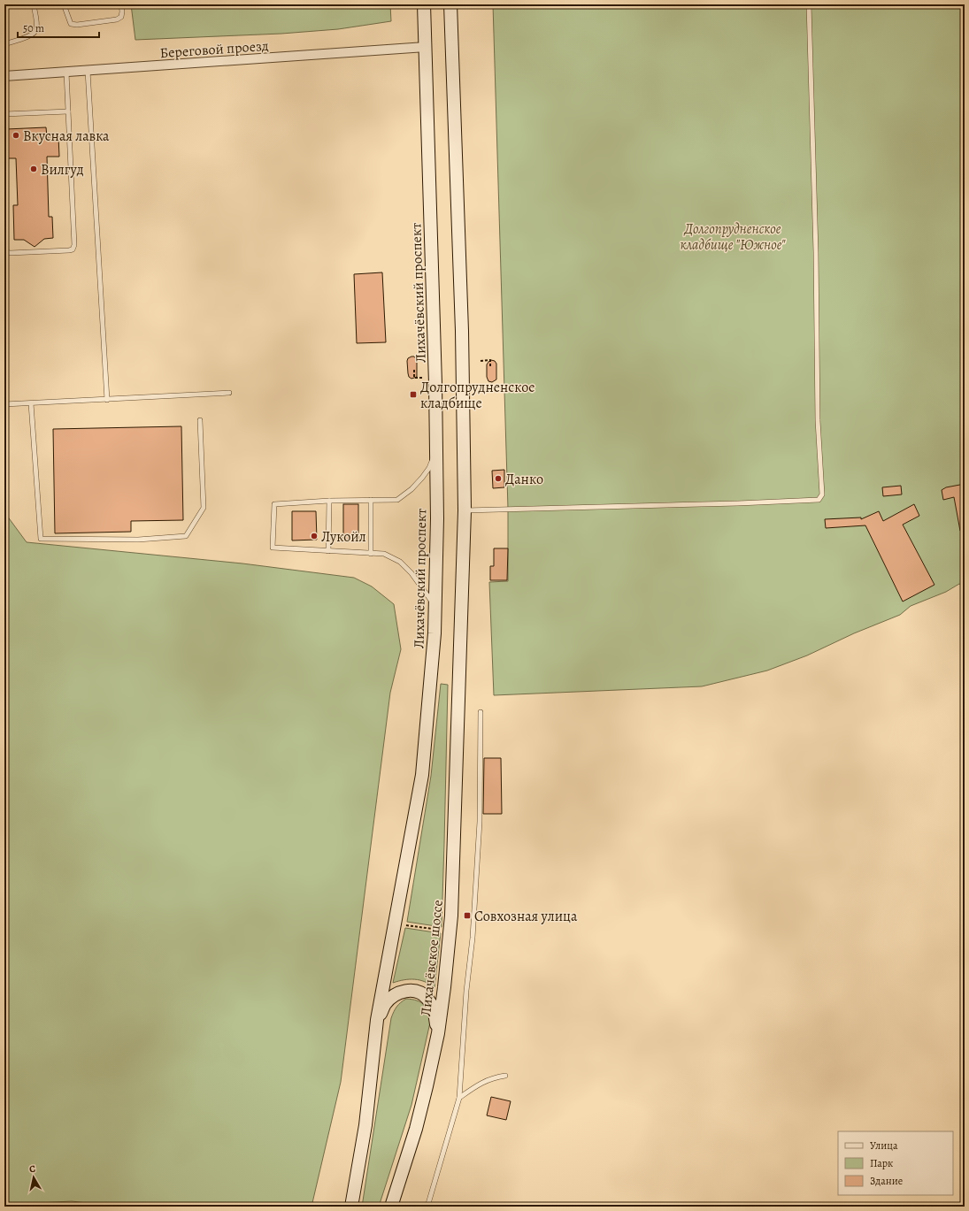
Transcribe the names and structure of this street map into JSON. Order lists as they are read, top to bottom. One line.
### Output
{"streets":{"main road":["Лихачёвский проспект","Лихачёвское шоссе"],"street":["Береговой проезд"]},"crossings":[["Береговой проезд","Лихачёвский проспект"]],"parks":["Долгопрудненское кладбище \"Южное\""],"places":{"other":["Вкусная лавка","Вилгуд","Данко","Лукойл"],"transit":["Долгопрудненское кладбище","Совхозная улица"]},"legend":["Улица","Парк","Здание"],"scale_bar":"50 m","north":"top"}
